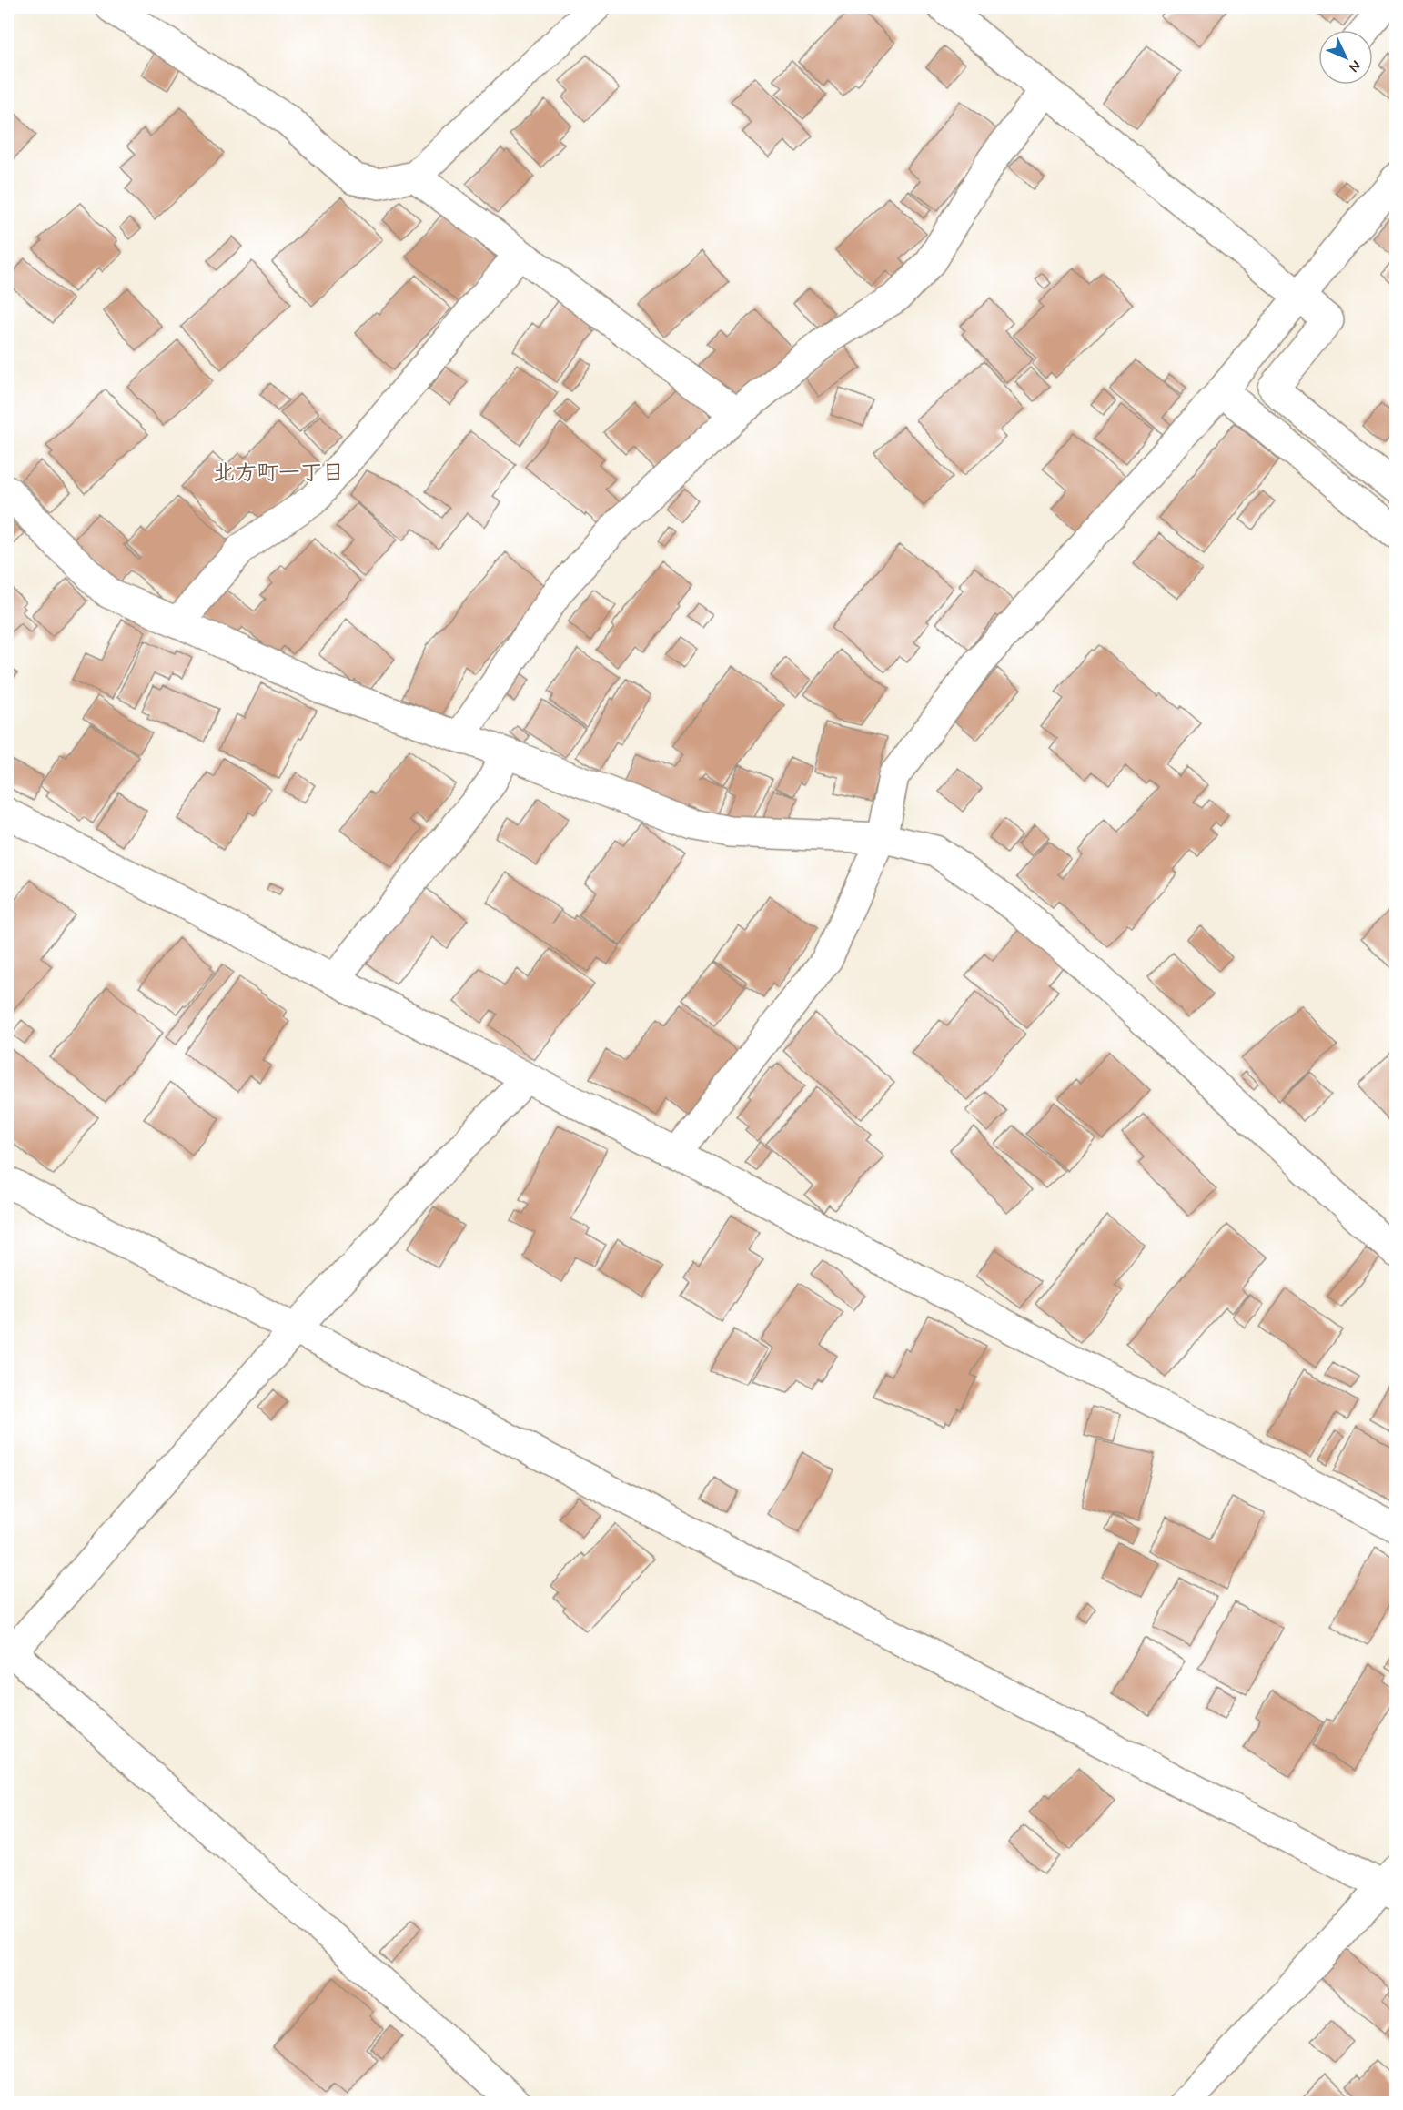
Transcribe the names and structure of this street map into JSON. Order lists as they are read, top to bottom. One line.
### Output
{"districts":["北方町一丁目"],"north":"bottom right"}
